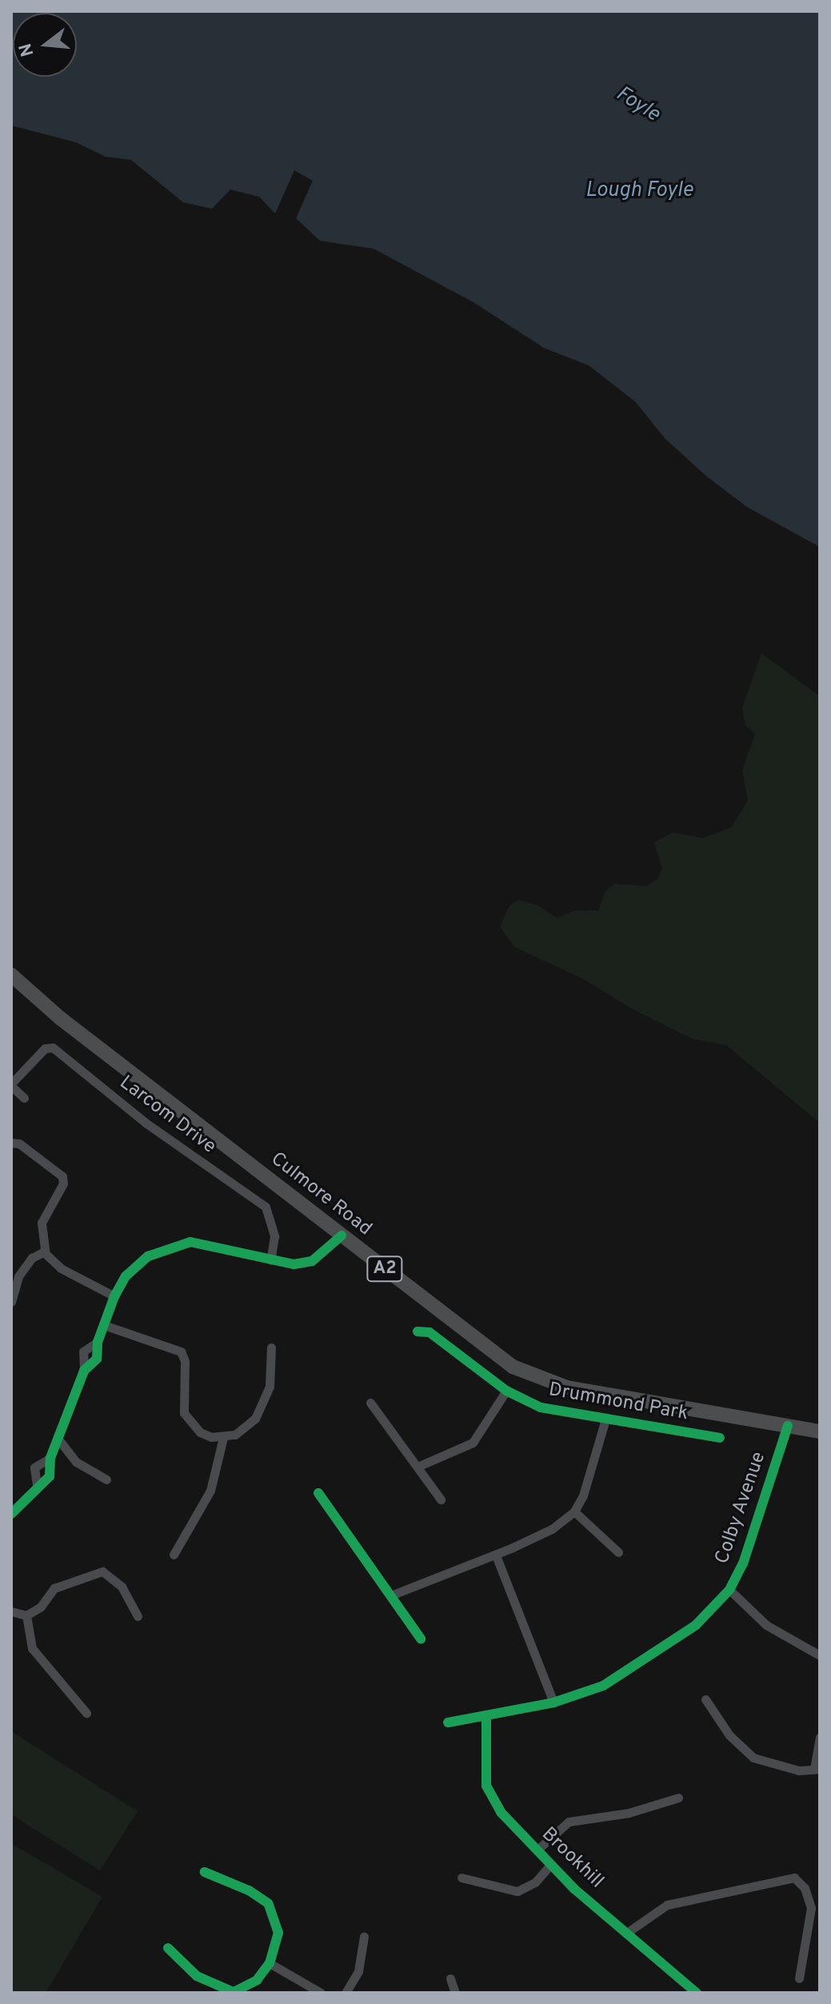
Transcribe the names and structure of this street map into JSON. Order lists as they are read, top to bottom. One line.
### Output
{"streets":{"main road":["Culmore Road","A2"],"street":["Larcom Drive","Drummond Park","Colby Avenue","Brookhill"]},"crossings":[["Culmore Road","Colby Avenue"],["Colby Avenue","Brookhill"]],"water":["Foyle","Lough Foyle"],"north":"left"}
